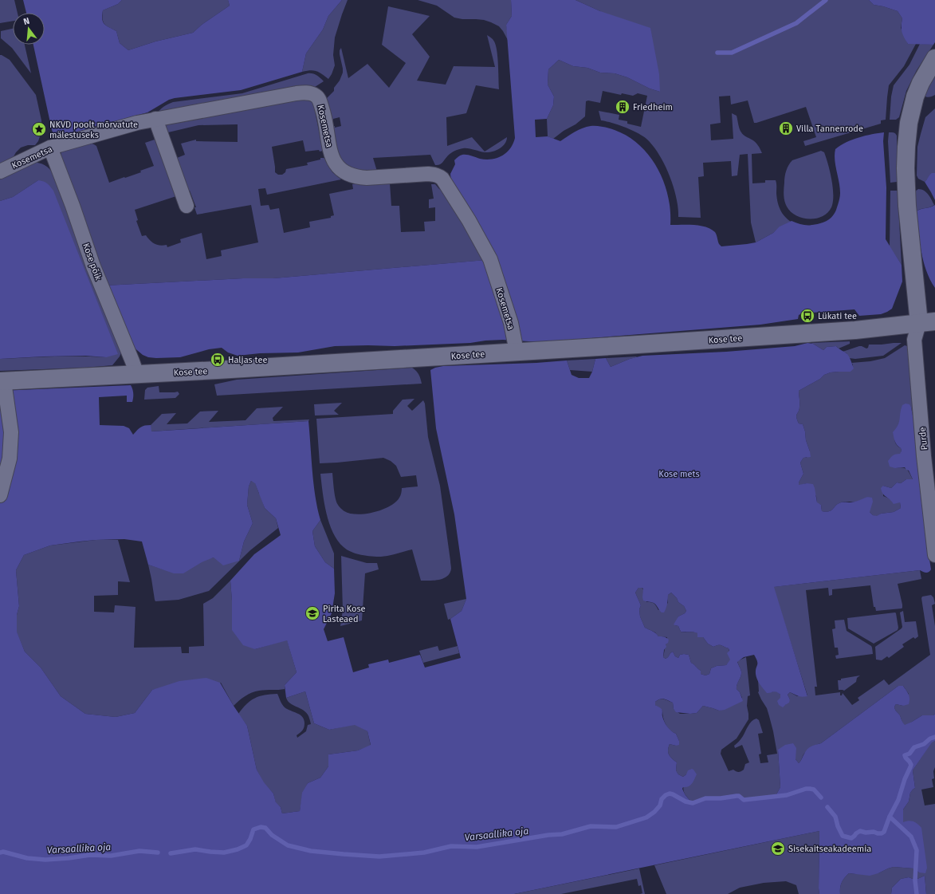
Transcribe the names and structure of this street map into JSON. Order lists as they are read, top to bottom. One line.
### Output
{"streets":{"main road":["Kose tee"],"street":["Kosemetsa","Kose põik","Purde"]},"crossings":[["Kosemetsa","Kose põik"],["Kosemetsa","Kose tee"],["Kose põik","Kose tee"],["Kose tee","Purde"]],"water":["Varsaallika oja"],"parks":["Kose mets"],"places":{"building":["Friedheim","Villa Tannenrode"],"place":["NKVD poolt mõrvatute mälestuseks"],"bus stop":["Lükati tee","Haljas tee"],"school or university":["Pirita Kose Lasteaed","Sisekaitseakadeemia"]},"north":"top"}
